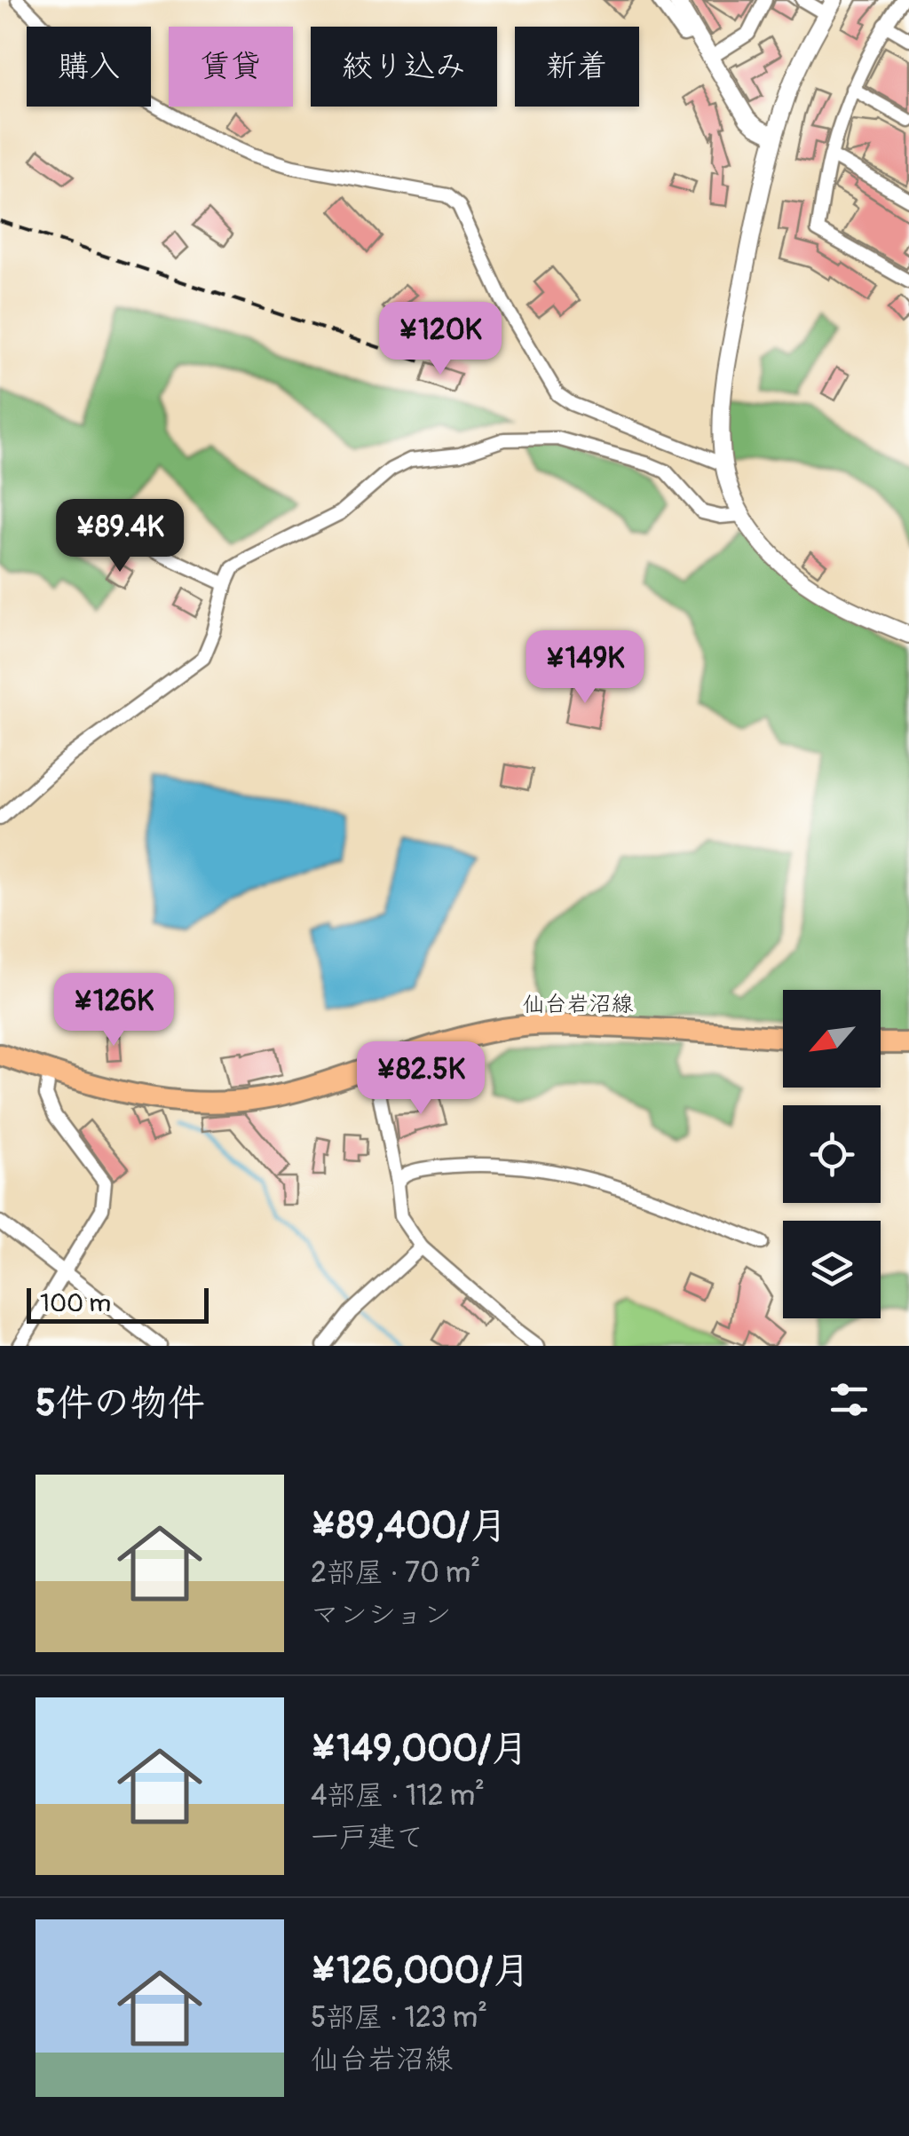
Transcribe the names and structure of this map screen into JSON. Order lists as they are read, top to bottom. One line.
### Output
{"streets":{"main road":["仙台岩沼線"]},"scale_bar":"100 m","north":"bottom left","page":{"chip":["購入","賃貸","絞り込み","新着"],"price":["¥120K","¥89.4K","¥149K","¥126K","¥82.5K"],"scale":"100 m","heading":"5件の物件","list":[{"name":"¥89,400/月","note":"2部屋 · 70 m² · マンション"},{"name":"¥149,000/月","note":"4部屋 · 112 m² · 一戸建て"},{"name":"¥126,000/月","note":"5部屋 · 123 m² · 仙台岩沼線"}]}}
